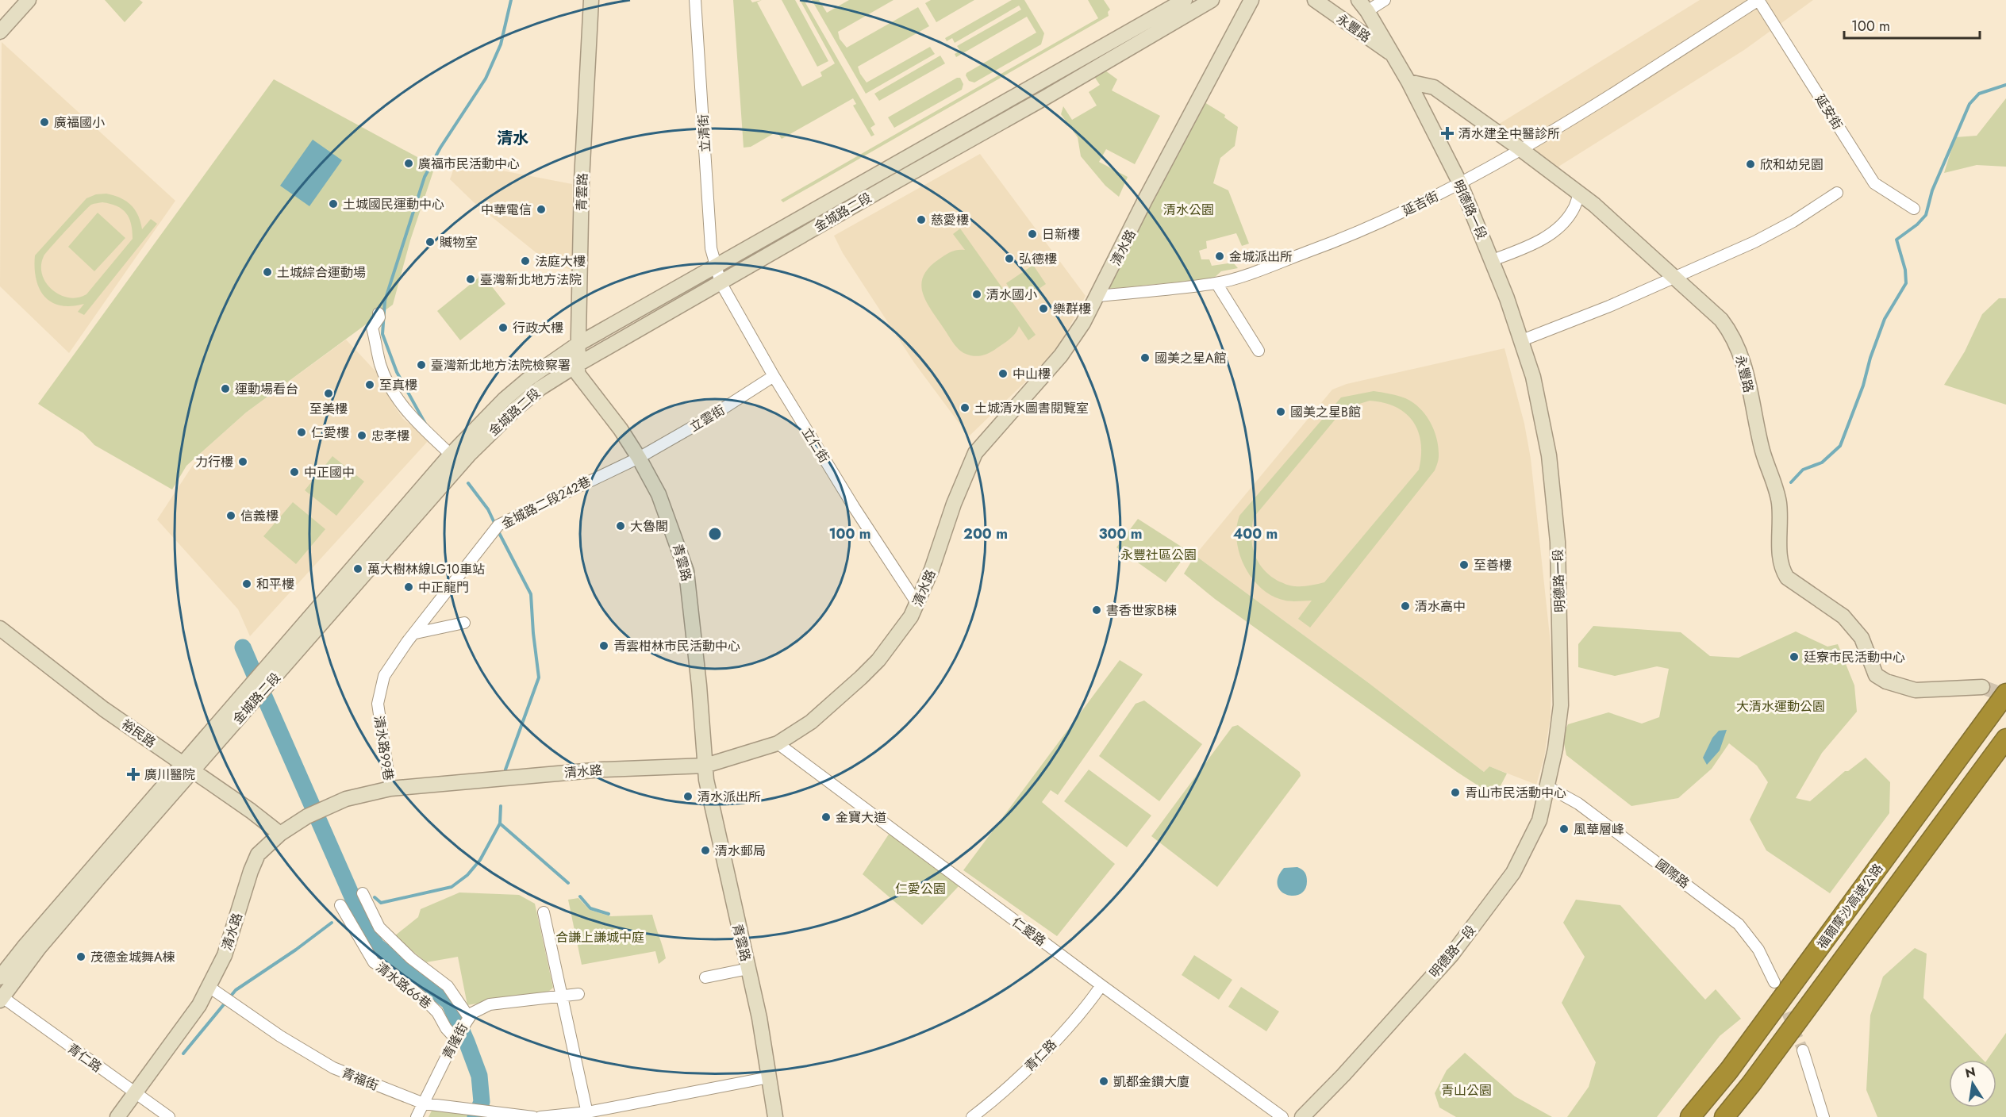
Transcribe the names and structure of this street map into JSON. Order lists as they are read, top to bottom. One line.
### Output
{"streets":{"highway":["福爾摩沙高速公路"],"street":["永豐路","延安街","立清街","青雲路","延吉街","明德路一段","金城路二段","清水路","立雲街","立仁街","金城路二段242巷","裕民路","清水路99巷","國際路","仁愛路","清水路66巷","青隆街","青仁路","青福街"]},"crossings":[["永豐路","延吉街"],["永豐路","明德路一段"],["延安街","延吉街"],["立清街","金城路二段"],["立清街","立仁街"],["青雲路","金城路二段"],["青雲路","清水路"],["青雲路","立雲街"],["青雲路","金城路二段242巷"],["延吉街","明德路一段"],["延吉街","清水路"],["明德路一段","國際路"],["金城路二段","立仁街"],["金城路二段","裕民路"],["金城路二段","青仁路"],["清水路","立仁街"],["清水路","裕民路"],["清水路","清水路99巷"],["清水路","仁愛路"],["清水路","青仁路"],["清水路","青福街"],["立雲街","立仁街"],["立雲街","金城路二段242巷"],["金城路二段242巷","清水路99巷"],["仁愛路","青仁路"],["清水路66巷","青隆街"],["青隆街","青福街"]],"districts":["清水"],"parks":["清水公園","永豐社區公園","大清水運動公園","仁愛公園","合謙上謙城中庭","青山公園"],"places":{"other":["廣福國小","廣福市民活動中心","欣和幼兒園","土城國民運動中心","中華電信","慈愛樓","日新樓","贓物室","金城派出所","弘德樓","法庭大樓","土城綜合運動場","臺灣新北地方法院","清水國小","樂群樓","行政大樓","國美之星A館","臺灣新北地方法院檢察署","中山樓","至真樓","運動場看台","至美樓","土城清水圖書閱覽室","國美之星B館","仁愛樓","忠孝樓","力行樓","中正國中","信義樓","大魯閣","至善樓","萬大樹林線LG10車站","和平樓","中正龍門","清水高中","書香世家B棟","青雲柑林市民活動中心","廷寮市民活動中心","青山市民活動中心","清水派出所","金寶大道","風華層峰","清水郵局","茂德金城舞A棟","凱都金鑽大廈"],"health":["清水建全中醫診所","廣川醫院"]},"scale_bar":"100 m","north":"top","rings":["100 m","200 m","300 m","400 m"]}
